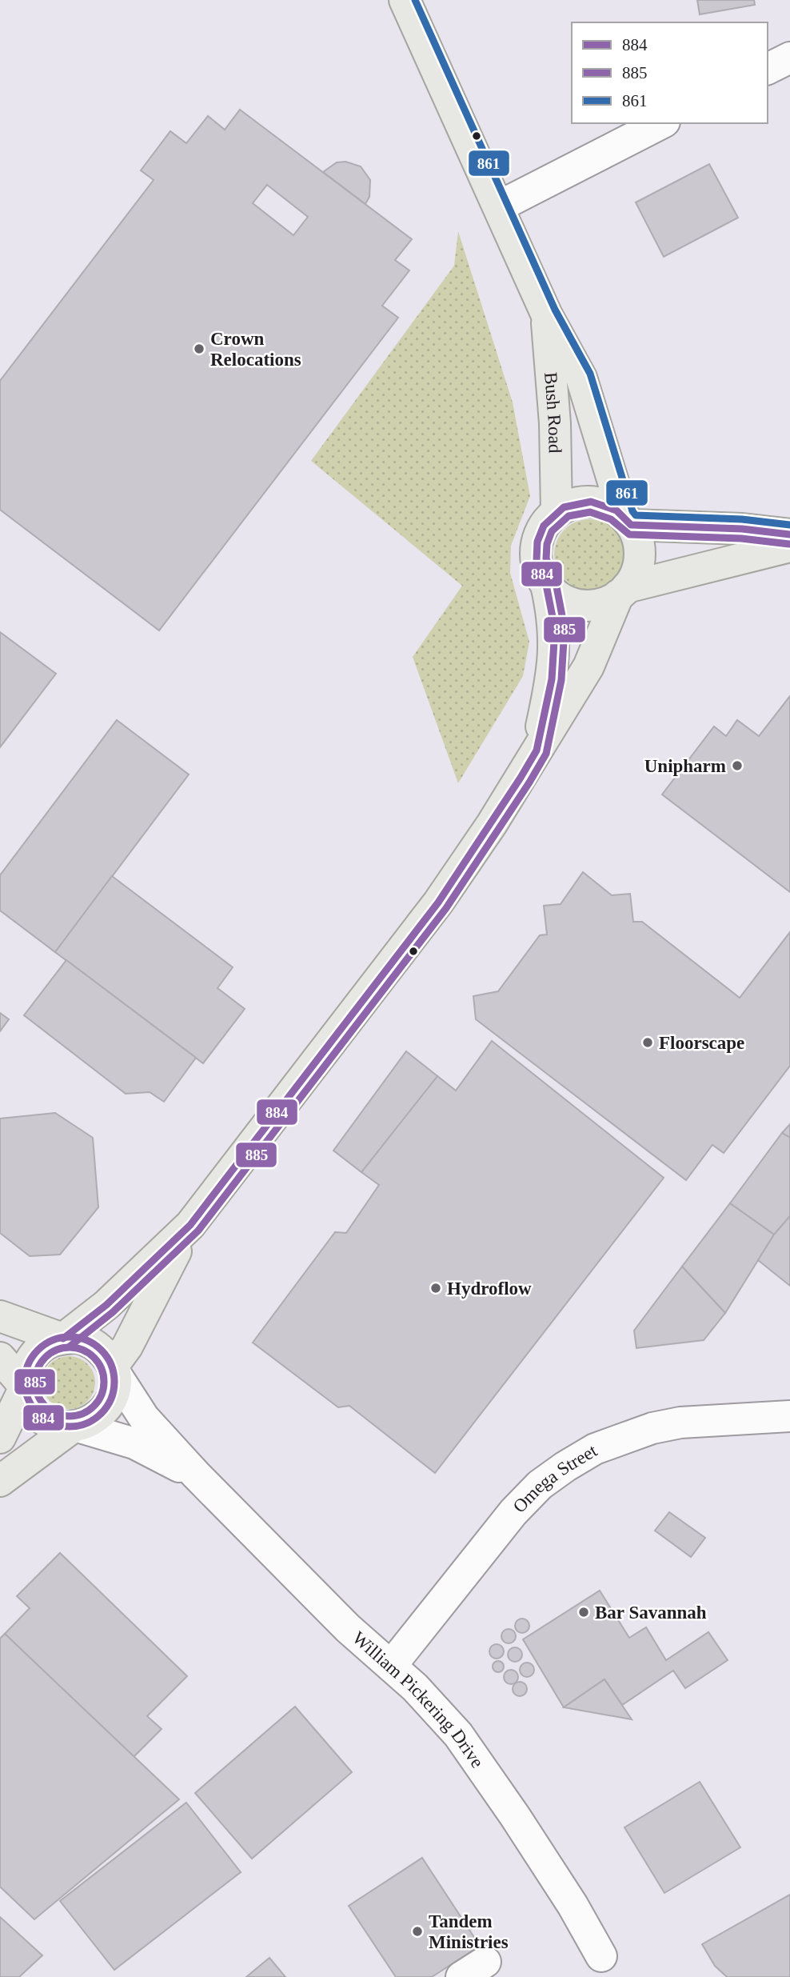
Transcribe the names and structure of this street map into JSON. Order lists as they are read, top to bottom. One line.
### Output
{"streets":{"main road":["Bush Road"],"street":["Omega Street","William Pickering Drive"]},"crossings":[["Omega Street","William Pickering Drive"]],"places":["Crown Relocations","Unipharm","Floorscape","Hydroflow","Bar Savannah","Tandem Ministries"],"lines":["transit line 861","transit line 884","transit line 885"],"legend":["884","885","861"]}
